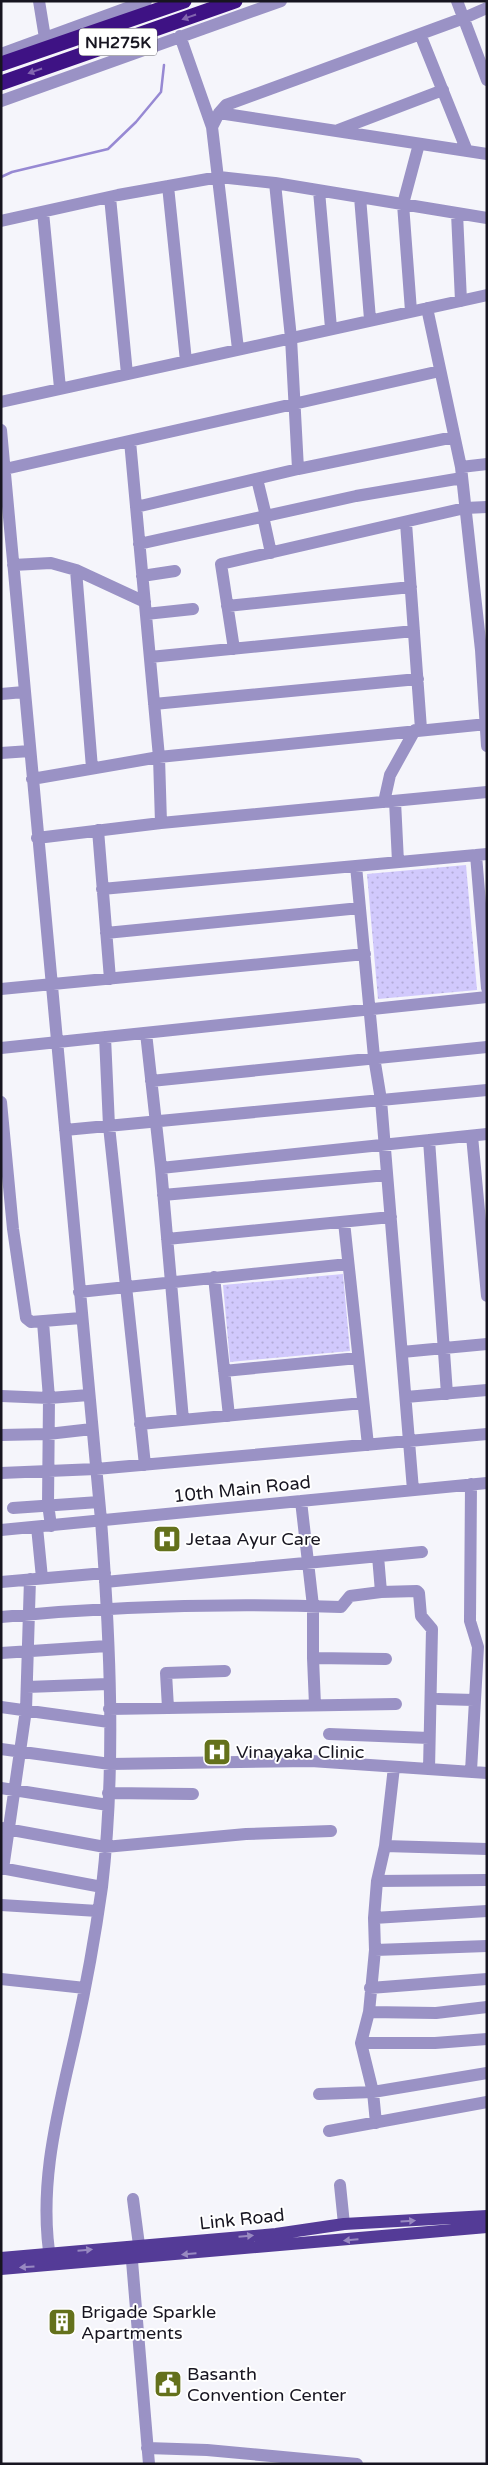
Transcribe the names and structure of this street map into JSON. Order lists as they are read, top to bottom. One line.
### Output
{"streets":{"highway":["NH275K"],"main road":["Link Road"],"street":["10th Main Road"]},"places":{"hospital":["Jetaa Ayur Care","Vinayaka Clinic"],"building":["Brigade Sparkle Apartments"],"public building":["Basanth Convention Center"]}}
